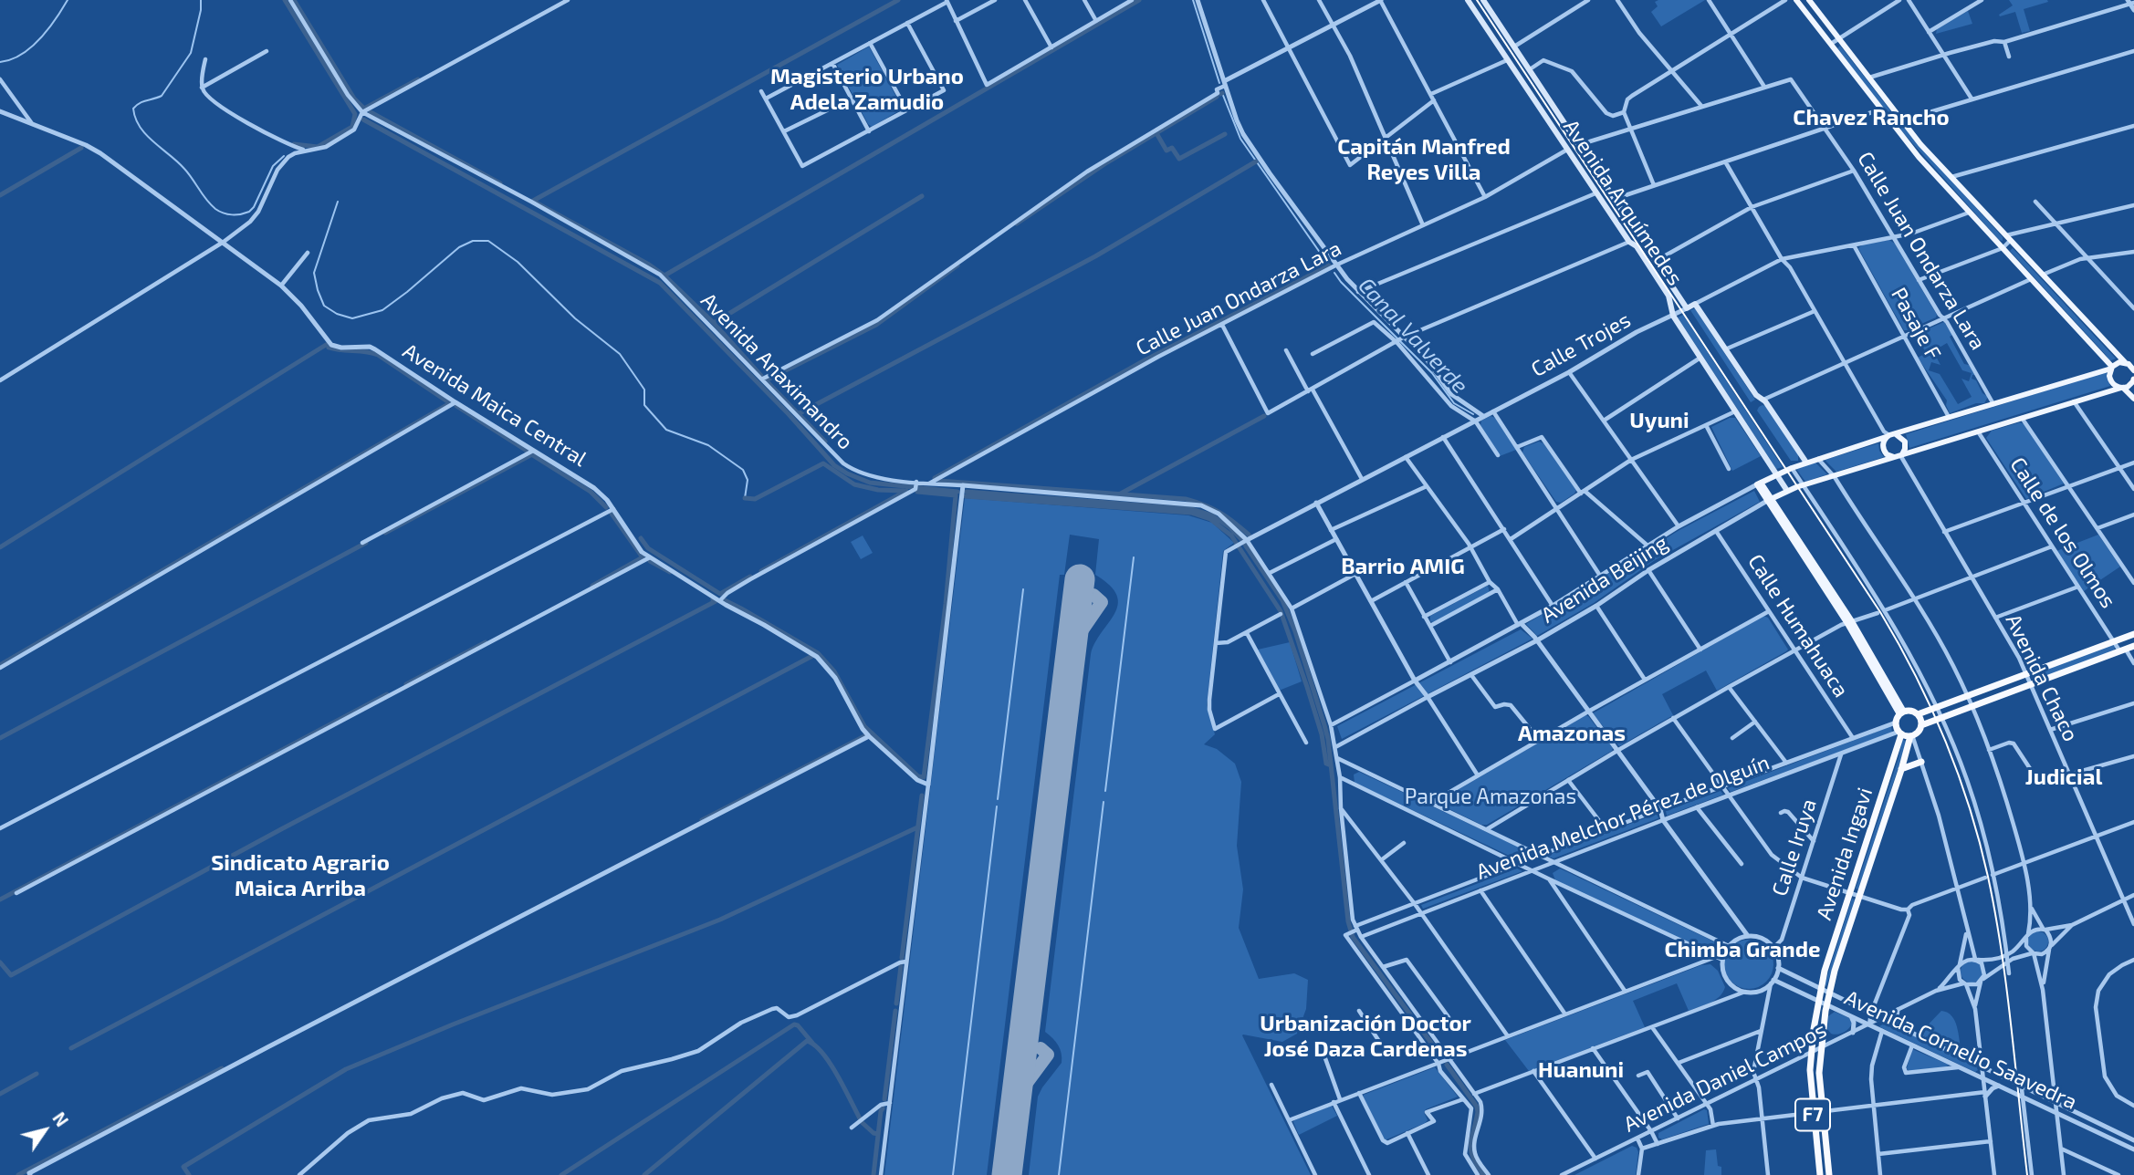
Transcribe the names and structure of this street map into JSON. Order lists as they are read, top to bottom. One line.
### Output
{"streets":{"highway":["Avenida Ingavi","F7"],"main road":["Avenida Arquímedes","Calle Trojes","Avenida Beijing"],"street":["Calle Juan Ondarza Lara","Pasaje F","Avenida Anaximandro","Avenida Maica Central","Calle de los Olmos","Calle Humahuaca","Avenida Chaco","Avenida Melchor Pérez de Olguín","Calle Iruya","Avenida Cornelio Saavedra","Avenida Daniel Campos"]},"crossings":[["Avenida Arquímedes","Calle Juan Ondarza Lara"],["Avenida Arquímedes","Calle Trojes"],["Avenida Arquímedes","Avenida Beijing"],["Calle Juan Ondarza Lara","Calle Trojes"],["Calle Juan Ondarza Lara","Avenida Anaximandro"],["Calle Juan Ondarza Lara","Avenida Beijing"],["Pasaje F","Calle Trojes"],["Pasaje F","Avenida Beijing"],["Calle Trojes","Avenida Anaximandro"],["Avenida Anaximandro","Avenida Beijing"],["Avenida Anaximandro","Avenida Melchor Pérez de Olguín"],["Calle de los Olmos","Avenida Beijing"],["Avenida Beijing","Calle Humahuaca"],["Avenida Beijing","Avenida Chaco"],["Calle Humahuaca","Avenida Melchor Pérez de Olguín"],["Avenida Melchor Pérez de Olguín","Calle Iruya"],["Avenida Melchor Pérez de Olguín","Avenida Ingavi"],["Calle Iruya","Avenida Cornelio Saavedra"],["Avenida Ingavi","Avenida Cornelio Saavedra"],["Avenida Ingavi","Avenida Daniel Campos"],["Avenida Cornelio Saavedra","Avenida Daniel Campos"]],"districts":["Magisterio Urbano Adela Zamudio","Chavez Rancho","Capitán Manfred Reyes Villa","Uyuni","Barrio AMIG","Amazonas","Judicial","Sindicato Agrario Maica Arriba","Chimba Grande","Urbanización Doctor José Daza Cardenas","Huanuni"],"water":["Canal Valverde"],"parks":["Parque Amazonas"],"north":"top right"}
